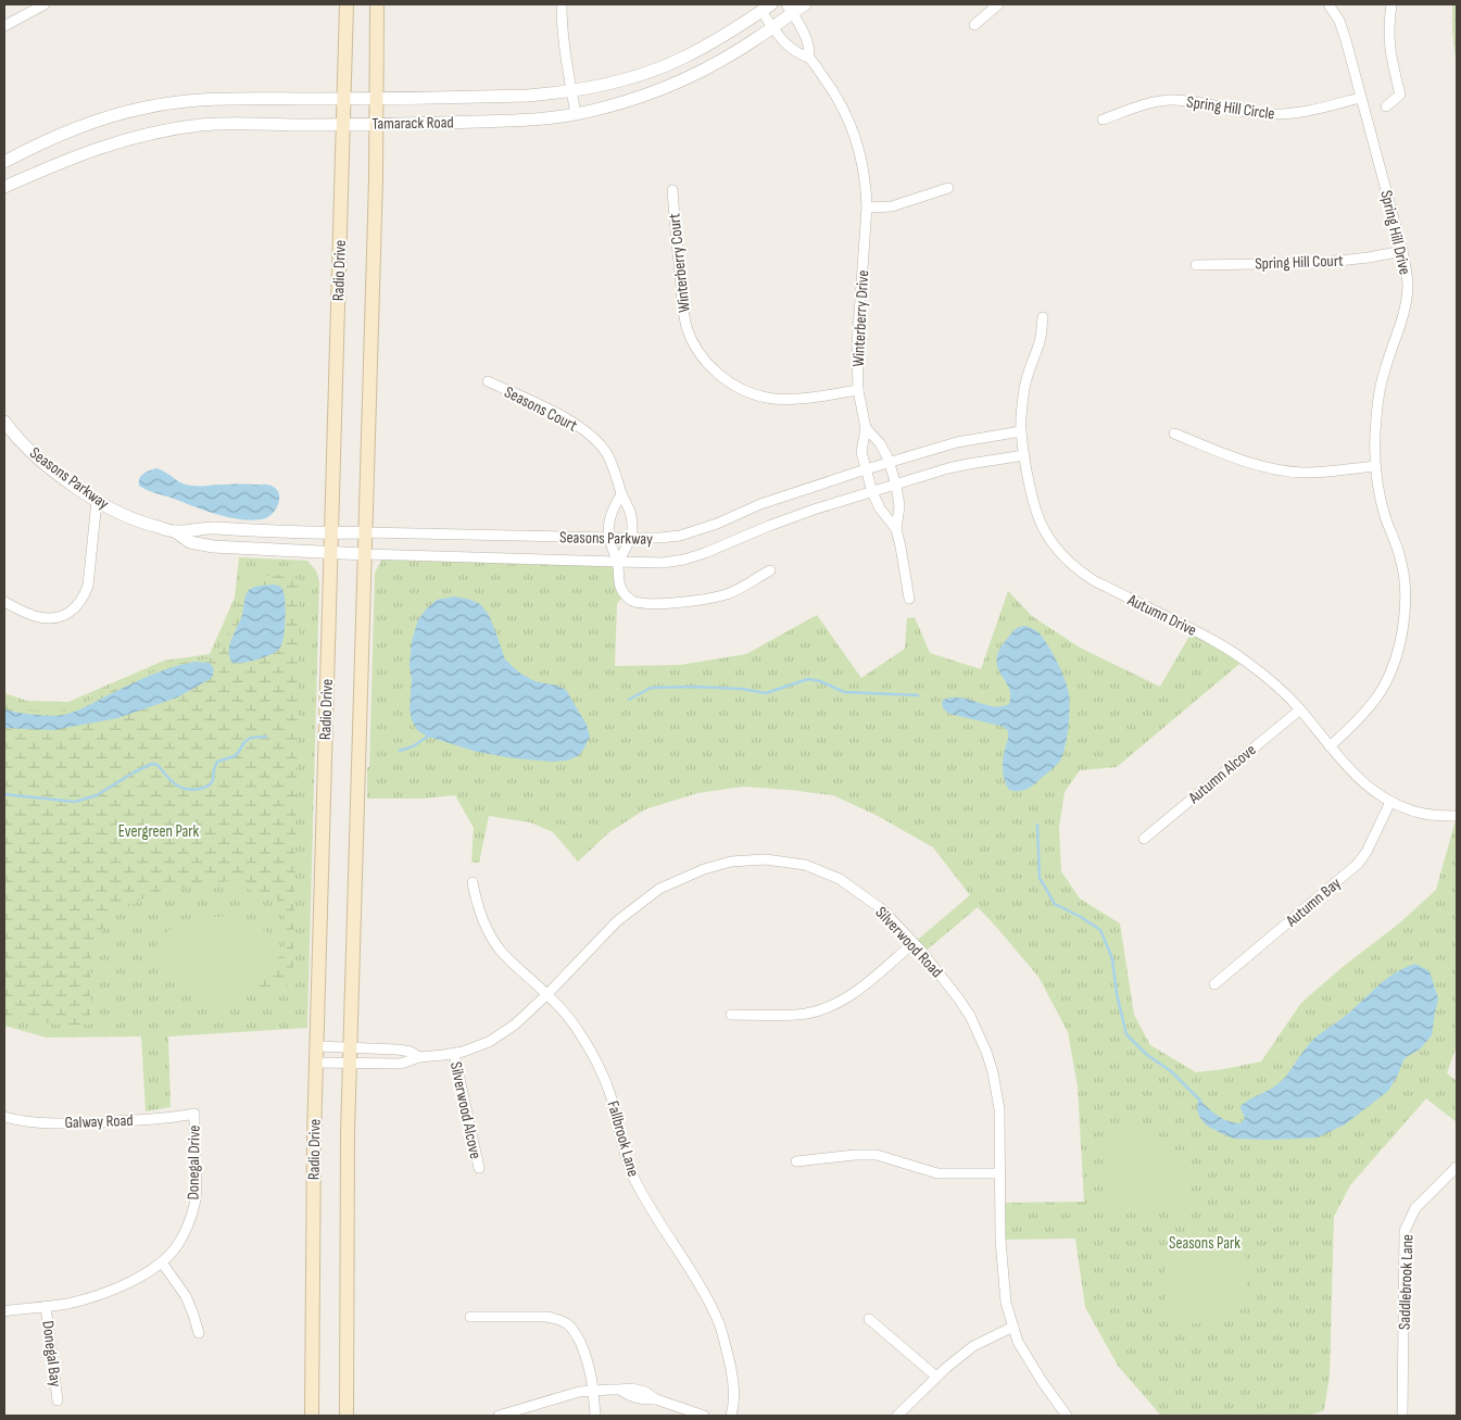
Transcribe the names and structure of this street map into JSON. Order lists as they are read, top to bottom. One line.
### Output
{"streets":{"main road":["Radio Drive"],"street":["Spring Hill Circle","Tamarack Road","Spring Hill Drive","Spring Hill Court","Winterberry Court","Winterberry Drive","Seasons Court","Seasons Parkway","Autumn Drive","Autumn Alcove","Autumn Bay","Silverwood Road","Silverwood Alcove","Galway Road","Fallbrook Lane","Donegal Drive","Saddlebrook Lane","Donegal Bay"]},"crossings":[["Spring Hill Circle","Spring Hill Drive"],["Tamarack Road","Radio Drive"],["Tamarack Road","Winterberry Drive"],["Spring Hill Drive","Spring Hill Court"],["Spring Hill Drive","Autumn Drive"],["Winterberry Court","Winterberry Drive"],["Radio Drive","Seasons Parkway"],["Radio Drive","Silverwood Road"],["Winterberry Drive","Seasons Parkway"],["Seasons Court","Seasons Parkway"],["Seasons Parkway","Autumn Drive"],["Autumn Drive","Autumn Alcove"],["Autumn Drive","Autumn Bay"],["Silverwood Road","Silverwood Alcove"],["Silverwood Road","Fallbrook Lane"],["Galway Road","Donegal Drive"],["Donegal Drive","Donegal Bay"]],"parks":["Evergreen Park","Seasons Park"]}
